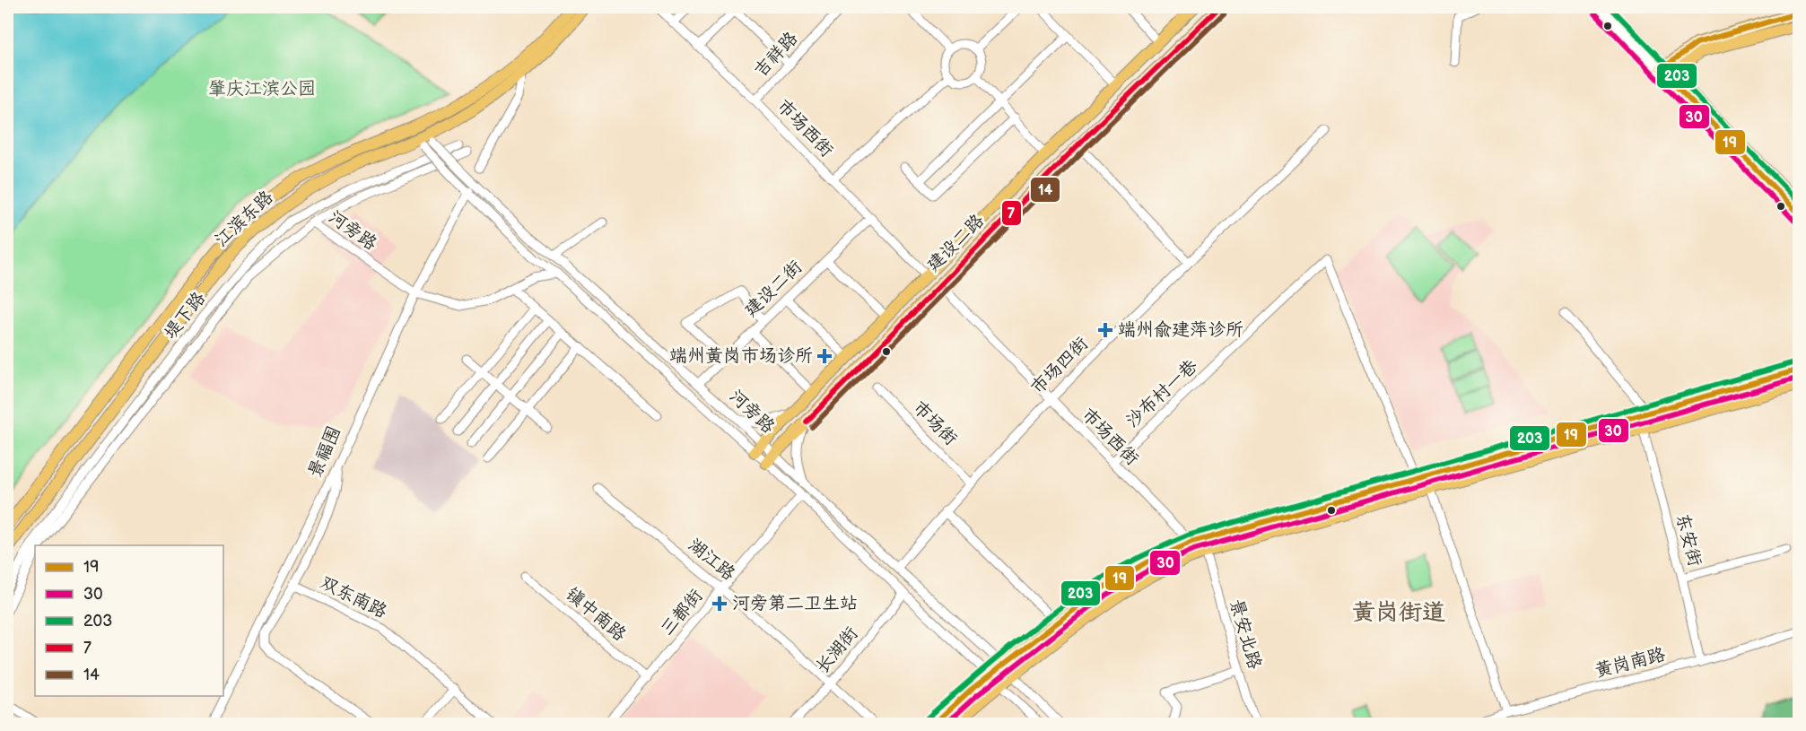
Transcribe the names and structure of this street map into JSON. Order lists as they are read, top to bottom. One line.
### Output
{"streets":{"main road":["江滨东路","建设二路"],"street":["吉祥路","市场西街","河旁路","建设二街","堤下路","市场四街","沙布村一巷","市场街","景福围","东安街","湖江路","双东南路","三都街","镇中南路","景安北路","长湖街","黄岗南路"]},"crossings":[["吉祥路","市场西街"],["市场西街","建设二路"],["市场西街","建设二街"],["市场西街","市场四街"],["市场西街","沙布村一巷"],["江滨东路","河旁路"],["河旁路","建设二路"],["河旁路","建设二街"],["河旁路","堤下路"],["河旁路","市场四街"],["河旁路","景福围"],["河旁路","三都街"],["河旁路","长湖街"],["市场四街","市场街"],["景福围","双东南路"],["东安街","黄岗南路"],["湖江路","三都街"],["湖江路","长湖街"],["三都街","镇中南路"]],"districts":["黄岗街道"],"parks":["肇庆江滨公园"],"places":{"health":["端州俞建萍诊所","端州黄岗市场诊所","河旁第二卫生站"]},"lines":["transit line 203","transit line 7","transit line 19","transit line 30","transit line 14"],"legend":["19","30","203","7","14"]}
